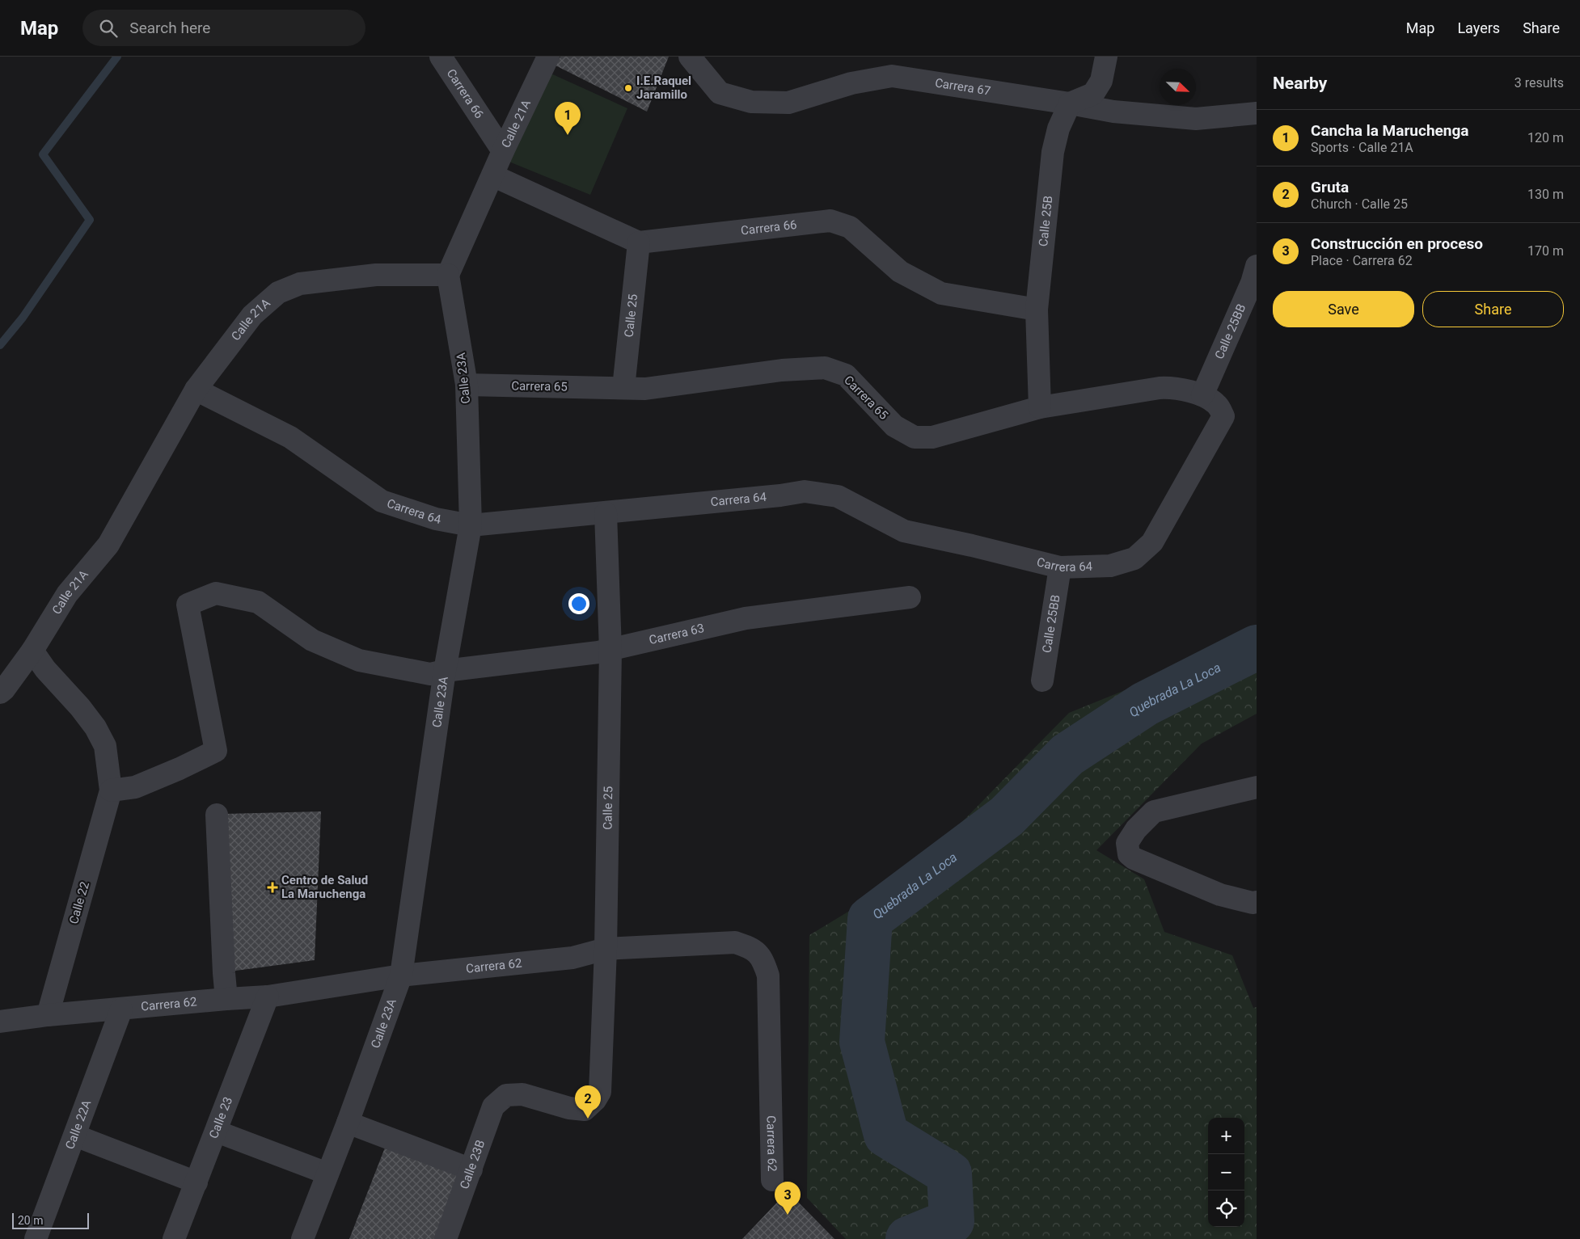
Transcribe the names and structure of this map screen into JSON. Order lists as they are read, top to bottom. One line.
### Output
{"streets":{"street":["Carrera 67","Carrera 66","Calle 21A","Calle 25B","Calle 25","Calle 25BB","Calle 23A","Carrera 65","Carrera 64","Carrera 63","Calle 22","Carrera 62","Calle 23","Calle 22A","Calle 23B"]},"crossings":[["Carrera 67","Calle 25B"],["Carrera 66","Calle 21A"],["Carrera 66","Calle 25B"],["Carrera 66","Calle 25"],["Calle 21A","Calle 23A"],["Calle 21A","Carrera 64"],["Calle 25B","Carrera 65"],["Calle 25","Carrera 65"],["Calle 25","Carrera 64"],["Calle 25","Carrera 63"],["Calle 25","Carrera 62"],["Calle 25","Calle 23B"],["Calle 25BB","Carrera 65"],["Calle 25BB","Carrera 64"],["Calle 23A","Carrera 65"],["Calle 23A","Carrera 64"],["Calle 23A","Carrera 63"],["Calle 23A","Carrera 62"],["Carrera 65","Carrera 64"],["Carrera 63","Calle 22"],["Calle 22","Carrera 62"],["Carrera 62","Calle 23"],["Carrera 62","Calle 22A"]],"water":["Quebrada La Loca"],"places":{"other":["I.E.Raquel Jaramillo"],"health":["Centro de Salud La Maruchenga"]},"scale_bar":"20 m","north":"bottom right","page":{"header":"Map","search":"Search here","nav":["Map","Layers","Share"],"heading":["Nearby","3 results"],"pins":["1","2","3"],"list":[{"mark":"1","name":"Cancha la Maruchenga","note":"Sports · Calle 21A","value":"120 m"},{"mark":"2","name":"Gruta","note":"Church · Calle 25","value":"130 m"},{"mark":"3","name":"Construcción en proceso","note":"Place · Carrera 62","value":"170 m"}],"buttons":["Save","Share"],"map_buttons":["+","−"],"scale":"20 m"}}
